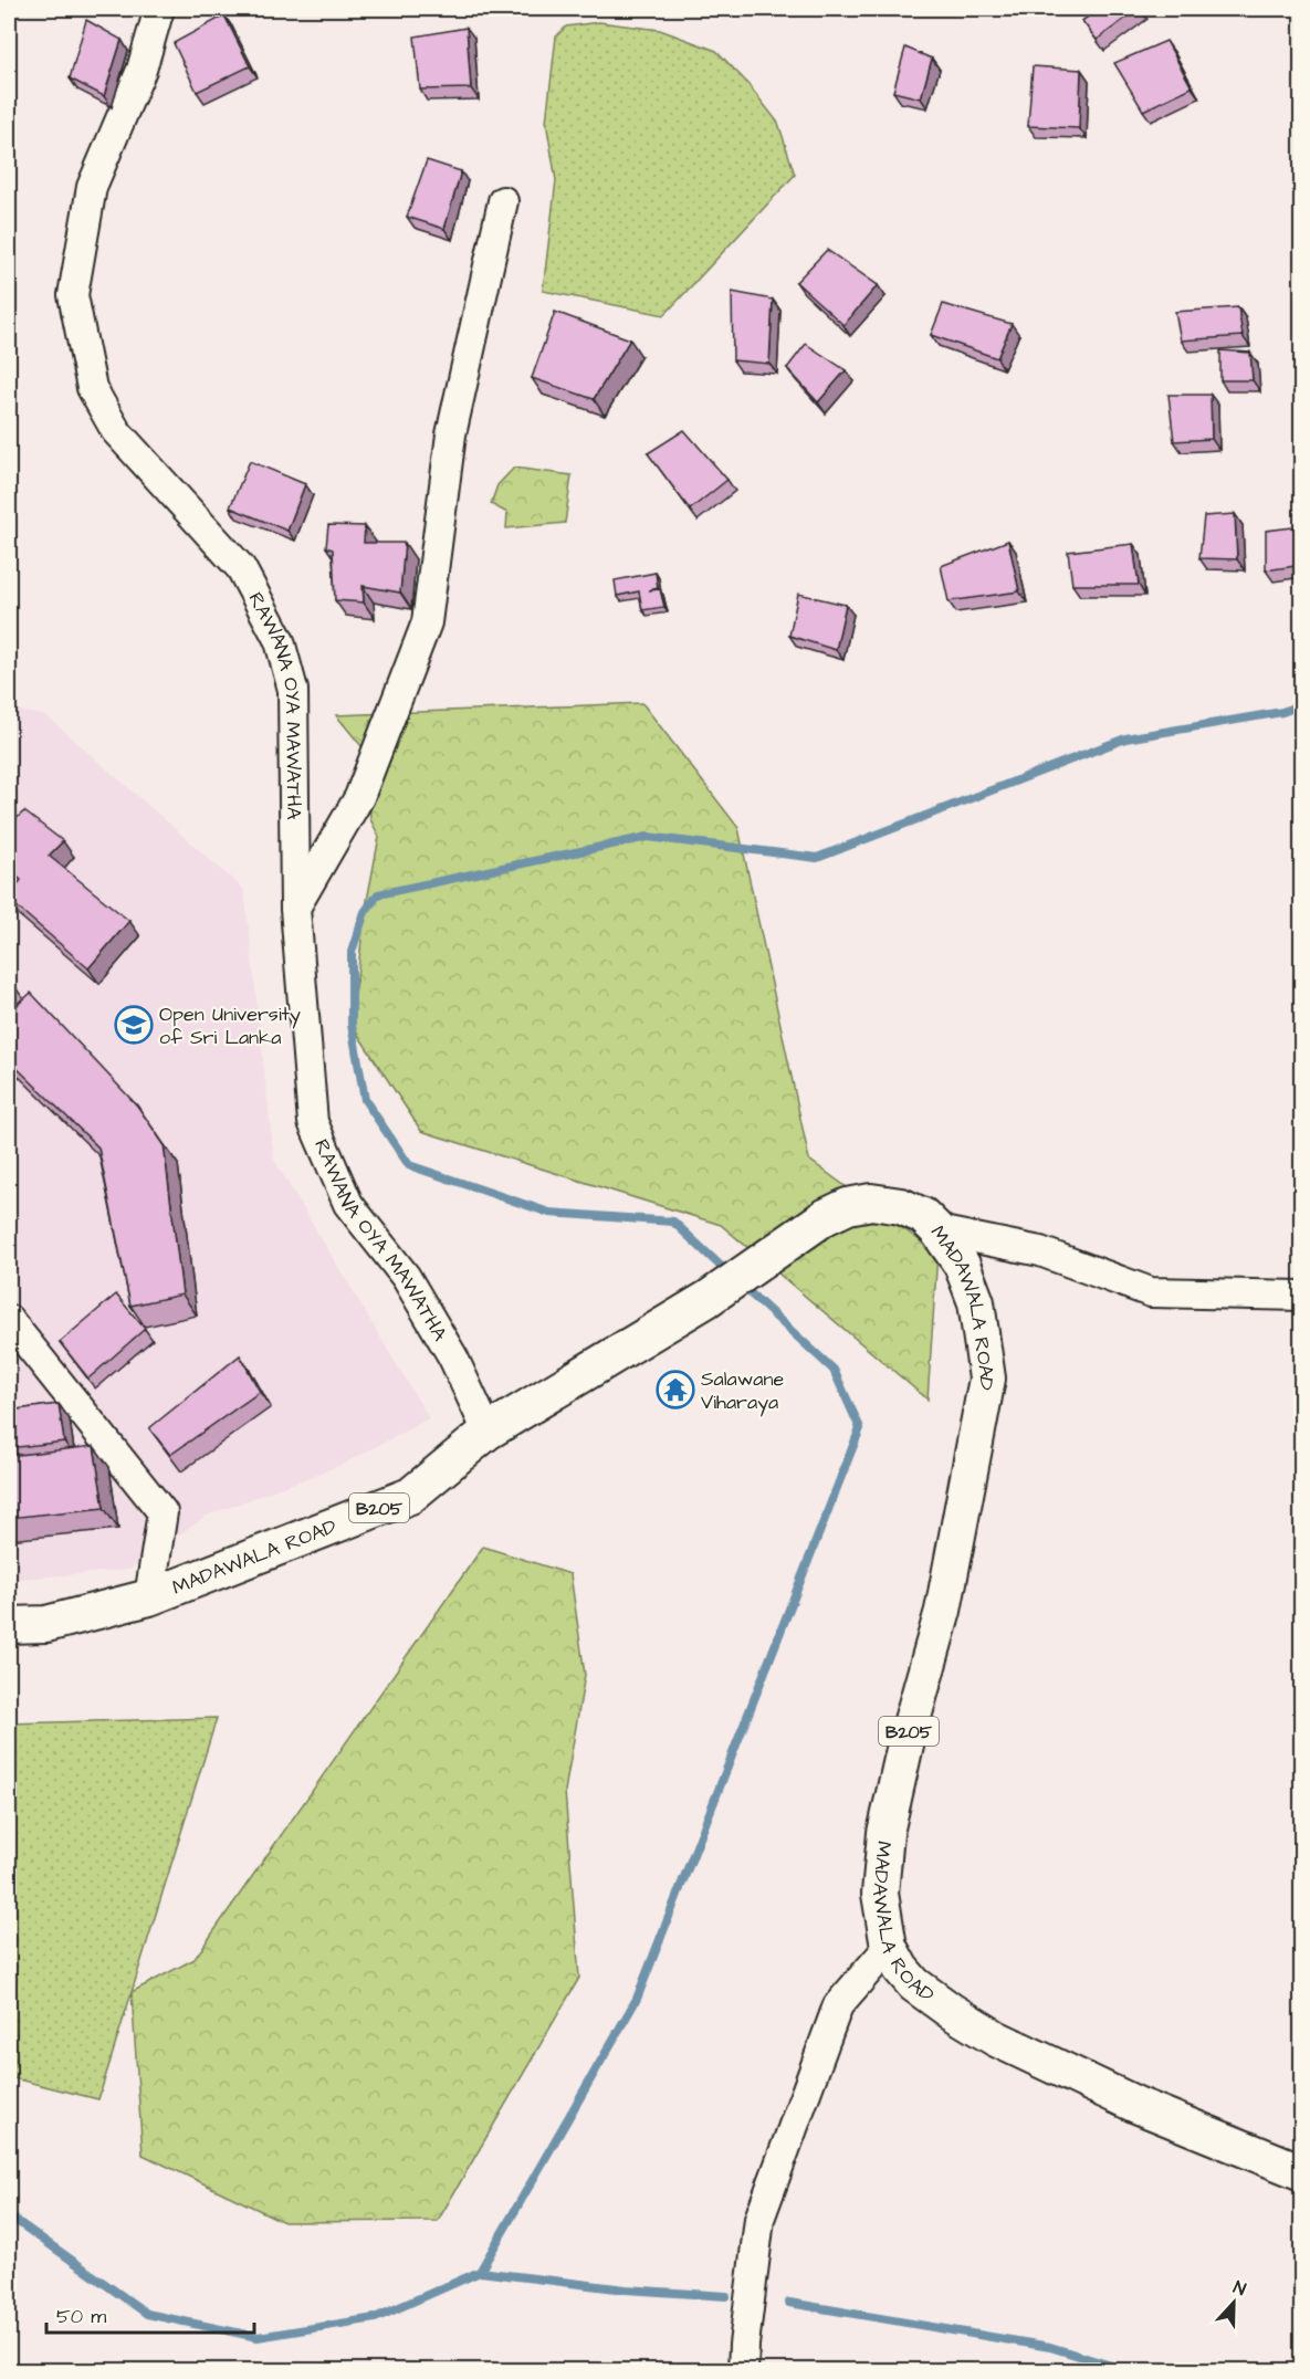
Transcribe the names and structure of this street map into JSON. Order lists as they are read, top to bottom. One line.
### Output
{"streets":{"main road":["MADAWALA ROAD","B205"],"street":["RAWANA OYA MAWATHA"]},"crossings":[["RAWANA OYA MAWATHA","MADAWALA ROAD"]],"places":{"school or university":["Open University of Sri Lanka"],"temple":["Salawane Viharaya"]},"scale_bar":"50 m","north":"top"}
